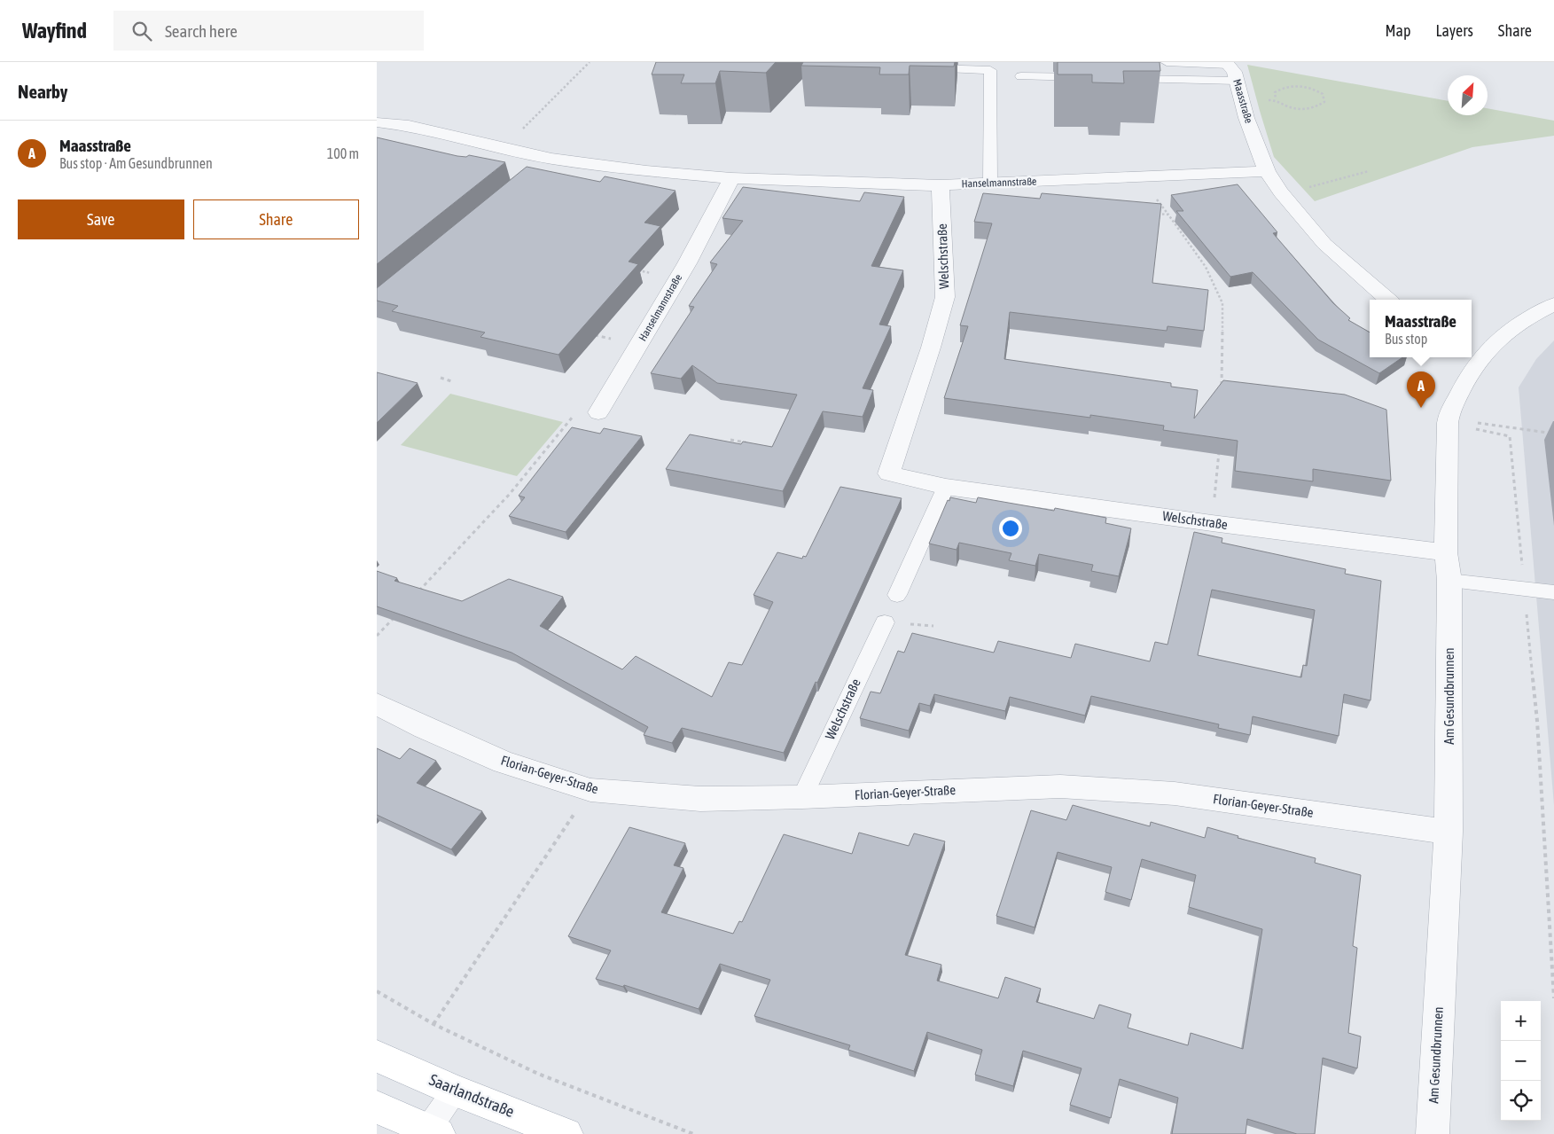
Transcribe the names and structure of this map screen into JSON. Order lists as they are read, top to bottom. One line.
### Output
{"streets":{"main road":["Saarlandstraße"],"street":["Maasstraße","Hanselmannstraße","Welschstraße","Am Gesundbrunnen","Florian-Geyer-Straße"]},"crossings":[["Maasstraße","Hanselmannstraße"],["Hanselmannstraße","Welschstraße"],["Welschstraße","Am Gesundbrunnen"],["Welschstraße","Florian-Geyer-Straße"],["Am Gesundbrunnen","Florian-Geyer-Straße"]],"north":"top right","page":{"header":"Wayfind","search":"Search here","nav":["Map","Layers","Share"],"heading":"Nearby","list":[{"mark":"A","name":"Maasstraße","note":"Bus stop · Am Gesundbrunnen","value":"100 m"}],"buttons":["Save","Share"],"popup":["Maasstraße","Bus stop"],"pins":"A","map_buttons":["+","−"]}}
